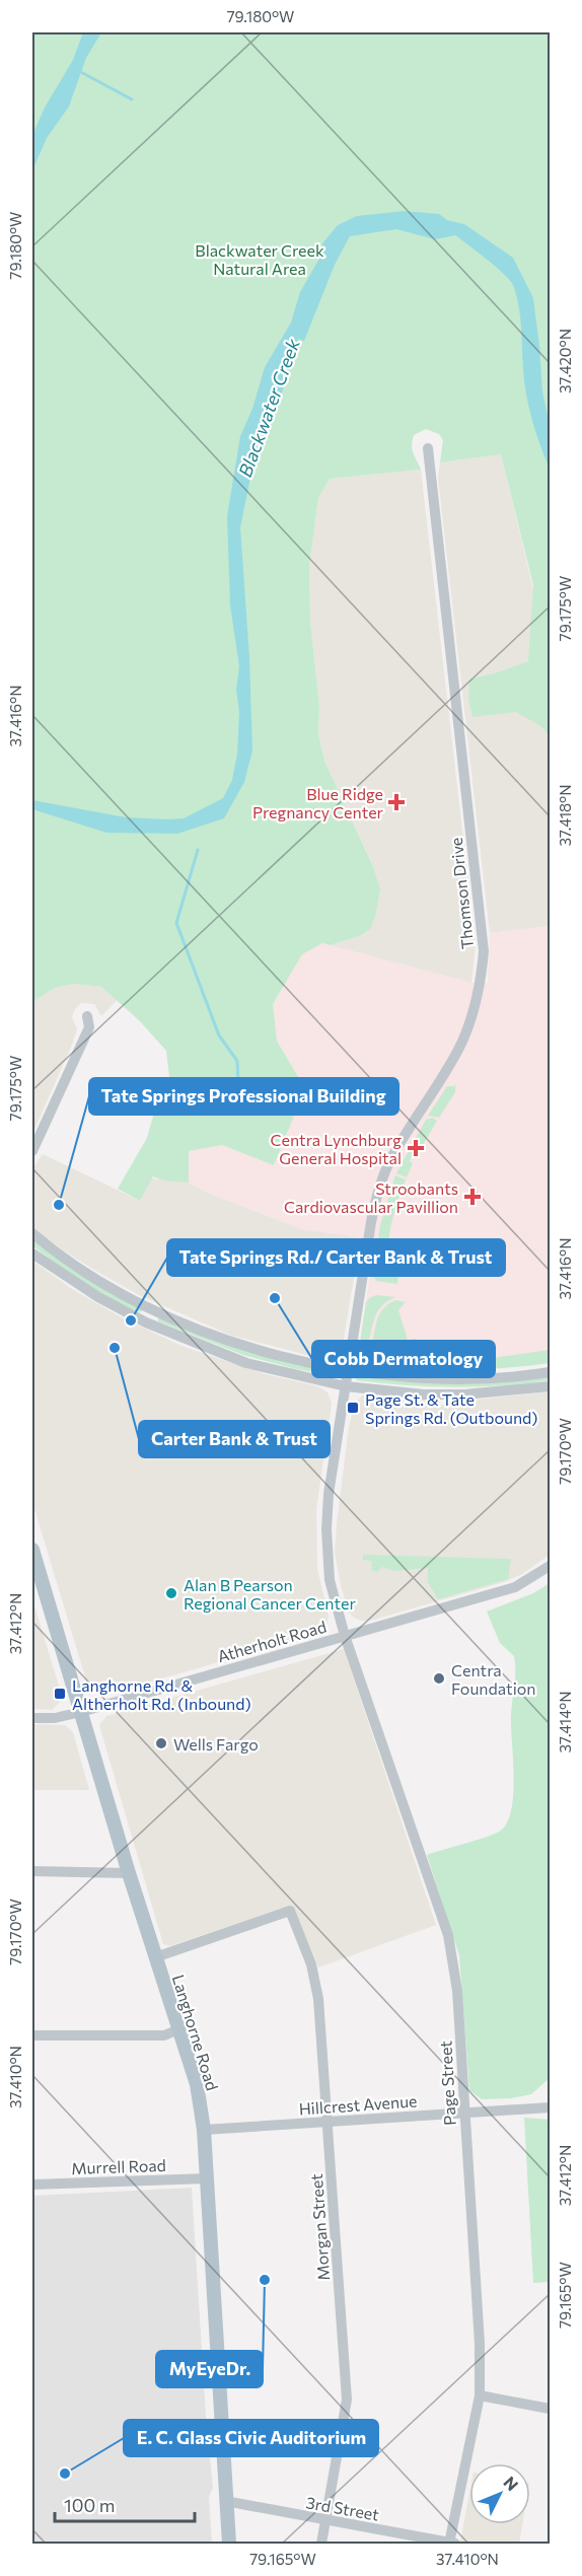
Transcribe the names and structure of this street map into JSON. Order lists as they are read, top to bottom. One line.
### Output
{"streets":{"main road":["Langhorne Road"],"street":["Thomson Drive","Atherholt Road","Page Street","Hillcrest Avenue","Murrell Road","Morgan Street","3rd Street"]},"crossings":[["Thomson Drive","Atherholt Road"],["Thomson Drive","Page Street"],["Atherholt Road","Langhorne Road"],["Atherholt Road","Page Street"],["Langhorne Road","Hillcrest Avenue"],["Langhorne Road","Murrell Road"],["Langhorne Road","Morgan Street"],["Langhorne Road","3rd Street"],["Page Street","Hillcrest Avenue"],["Page Street","3rd Street"],["Hillcrest Avenue","Morgan Street"],["Morgan Street","3rd Street"]],"water":["Blackwater Creek"],"parks":["Blackwater Creek Natural Area"],"places":{"health":["Blue Ridge Pregnancy Center","Centra Lynchburg General Hospital","Stroobants Cardiovascular Pavillion"],"other":["Tate Springs Professional Building","Cobb Dermatology","Tate Springs Rd./ Carter Bank & Trust","Carter Bank & Trust","Alan B Pearson Regional Cancer Center","Centra Foundation","Wells Fargo","MyEyeDr.","E. C. Glass Civic Auditorium"],"transit":["Page St. & Tate Springs Rd. (Outbound)","Langhorne Rd. & Altherholt Rd. (Inbound)"]},"scale_bar":"100 m","north":"top right","coordinates":["79.180°W","37.420°N","79.175°W","37.416°N","37.418°N","79.170°W","37.412°N","37.414°N","37.410°N","79.165°W"]}
